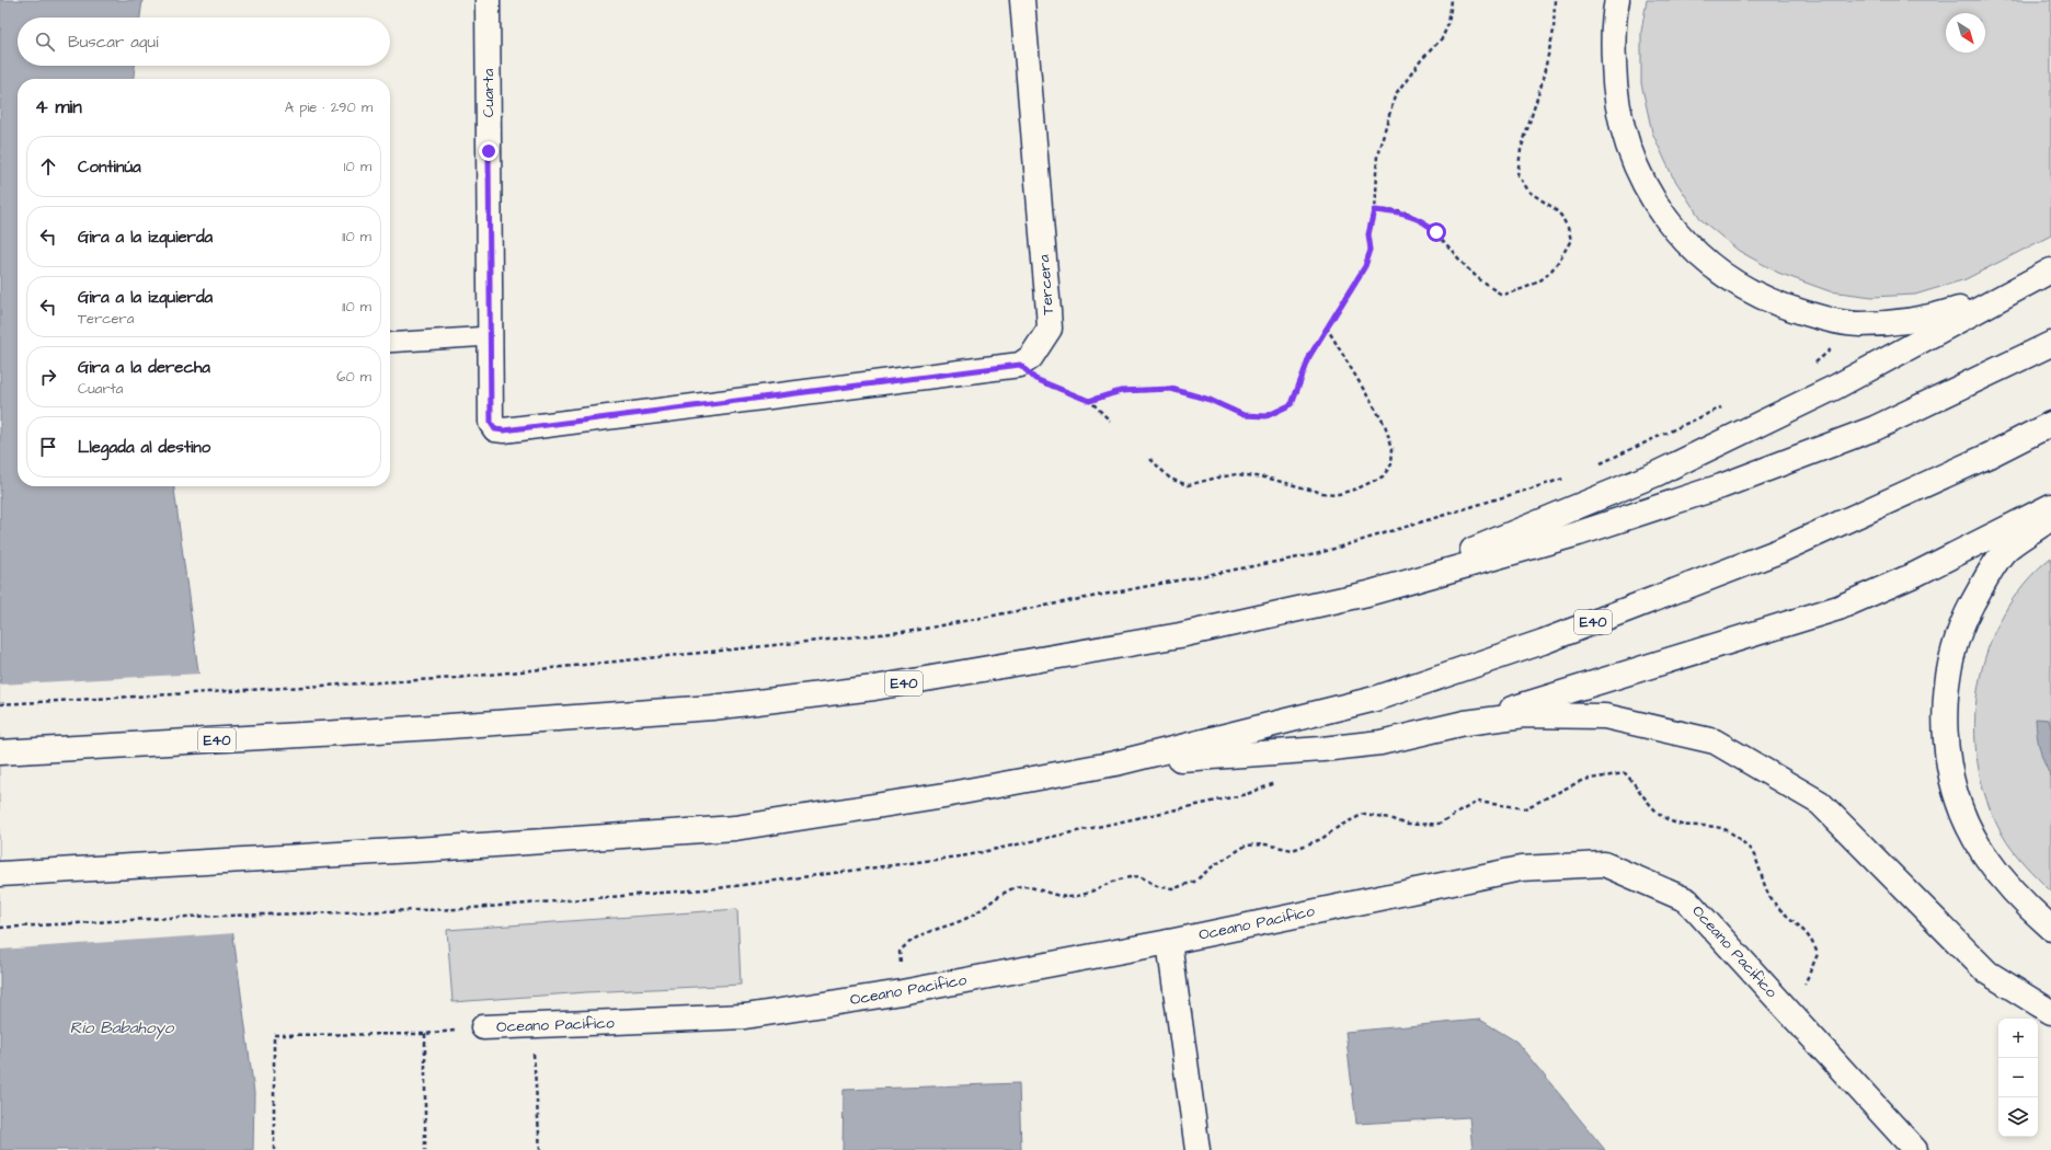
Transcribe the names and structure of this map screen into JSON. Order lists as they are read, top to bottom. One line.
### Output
{"streets":{"main road":["Cuarta","Tercera","E40","Oceano Pacifico"]},"crossings":[["Cuarta","Tercera"]],"water":["Río Babahoyo"],"north":"bottom right","page":{"search":"Buscar aquí","heading":["4 min","A pie · 290 m"],"list":[["Continúa","10 m"],["Gira a la izquierda","110 m"],["Gira a la izquierda","Tercera","110 m"],["Gira a la derecha","Cuarta","60 m"],"Llegada al destino"],"map_buttons":["+","−"]}}
